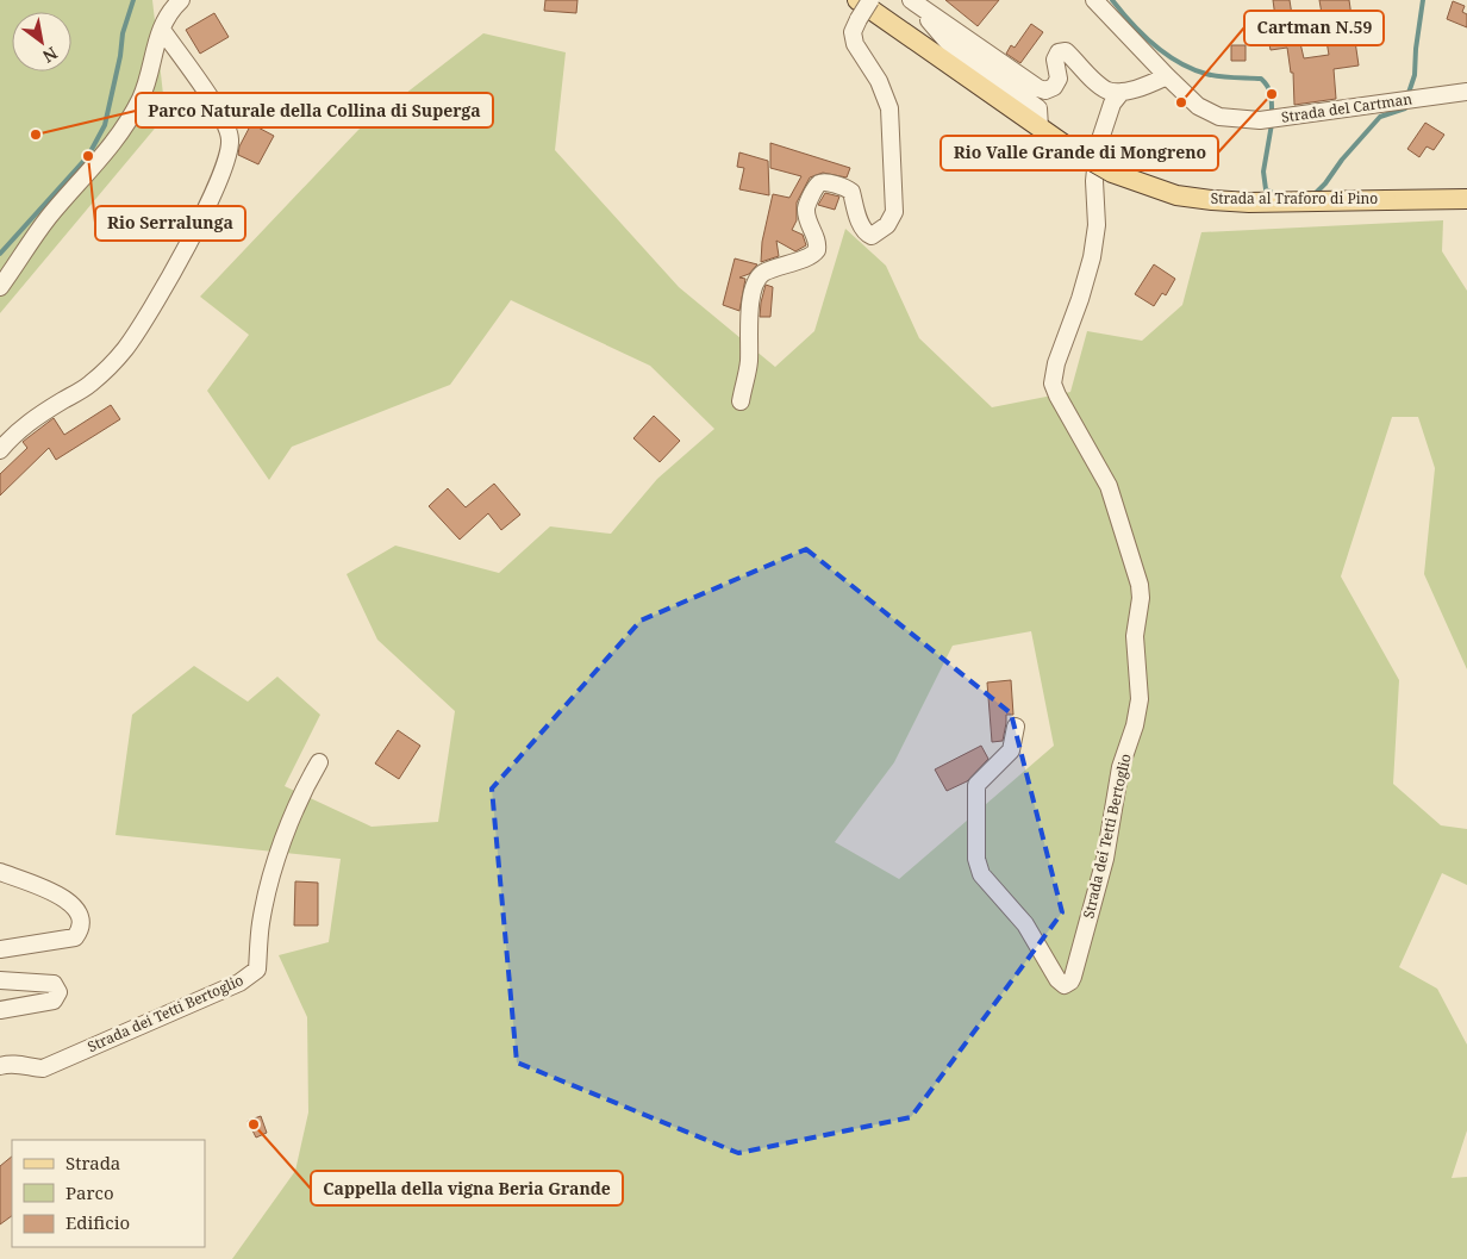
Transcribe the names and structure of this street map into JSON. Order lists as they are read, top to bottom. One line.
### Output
{"streets":{"main road":["Strada al Traforo di Pino"],"street":["Strada del Cartman","Strada dei Tetti Bertoglio"]},"places":["Rio Valle Grande di Mongreno","Cartman N.59","Parco Naturale della Collina di Superga","Rio Serralunga","Cappella della vigna Beria Grande"],"legend":["Strada","Parco","Edificio"],"north":"bottom right"}
